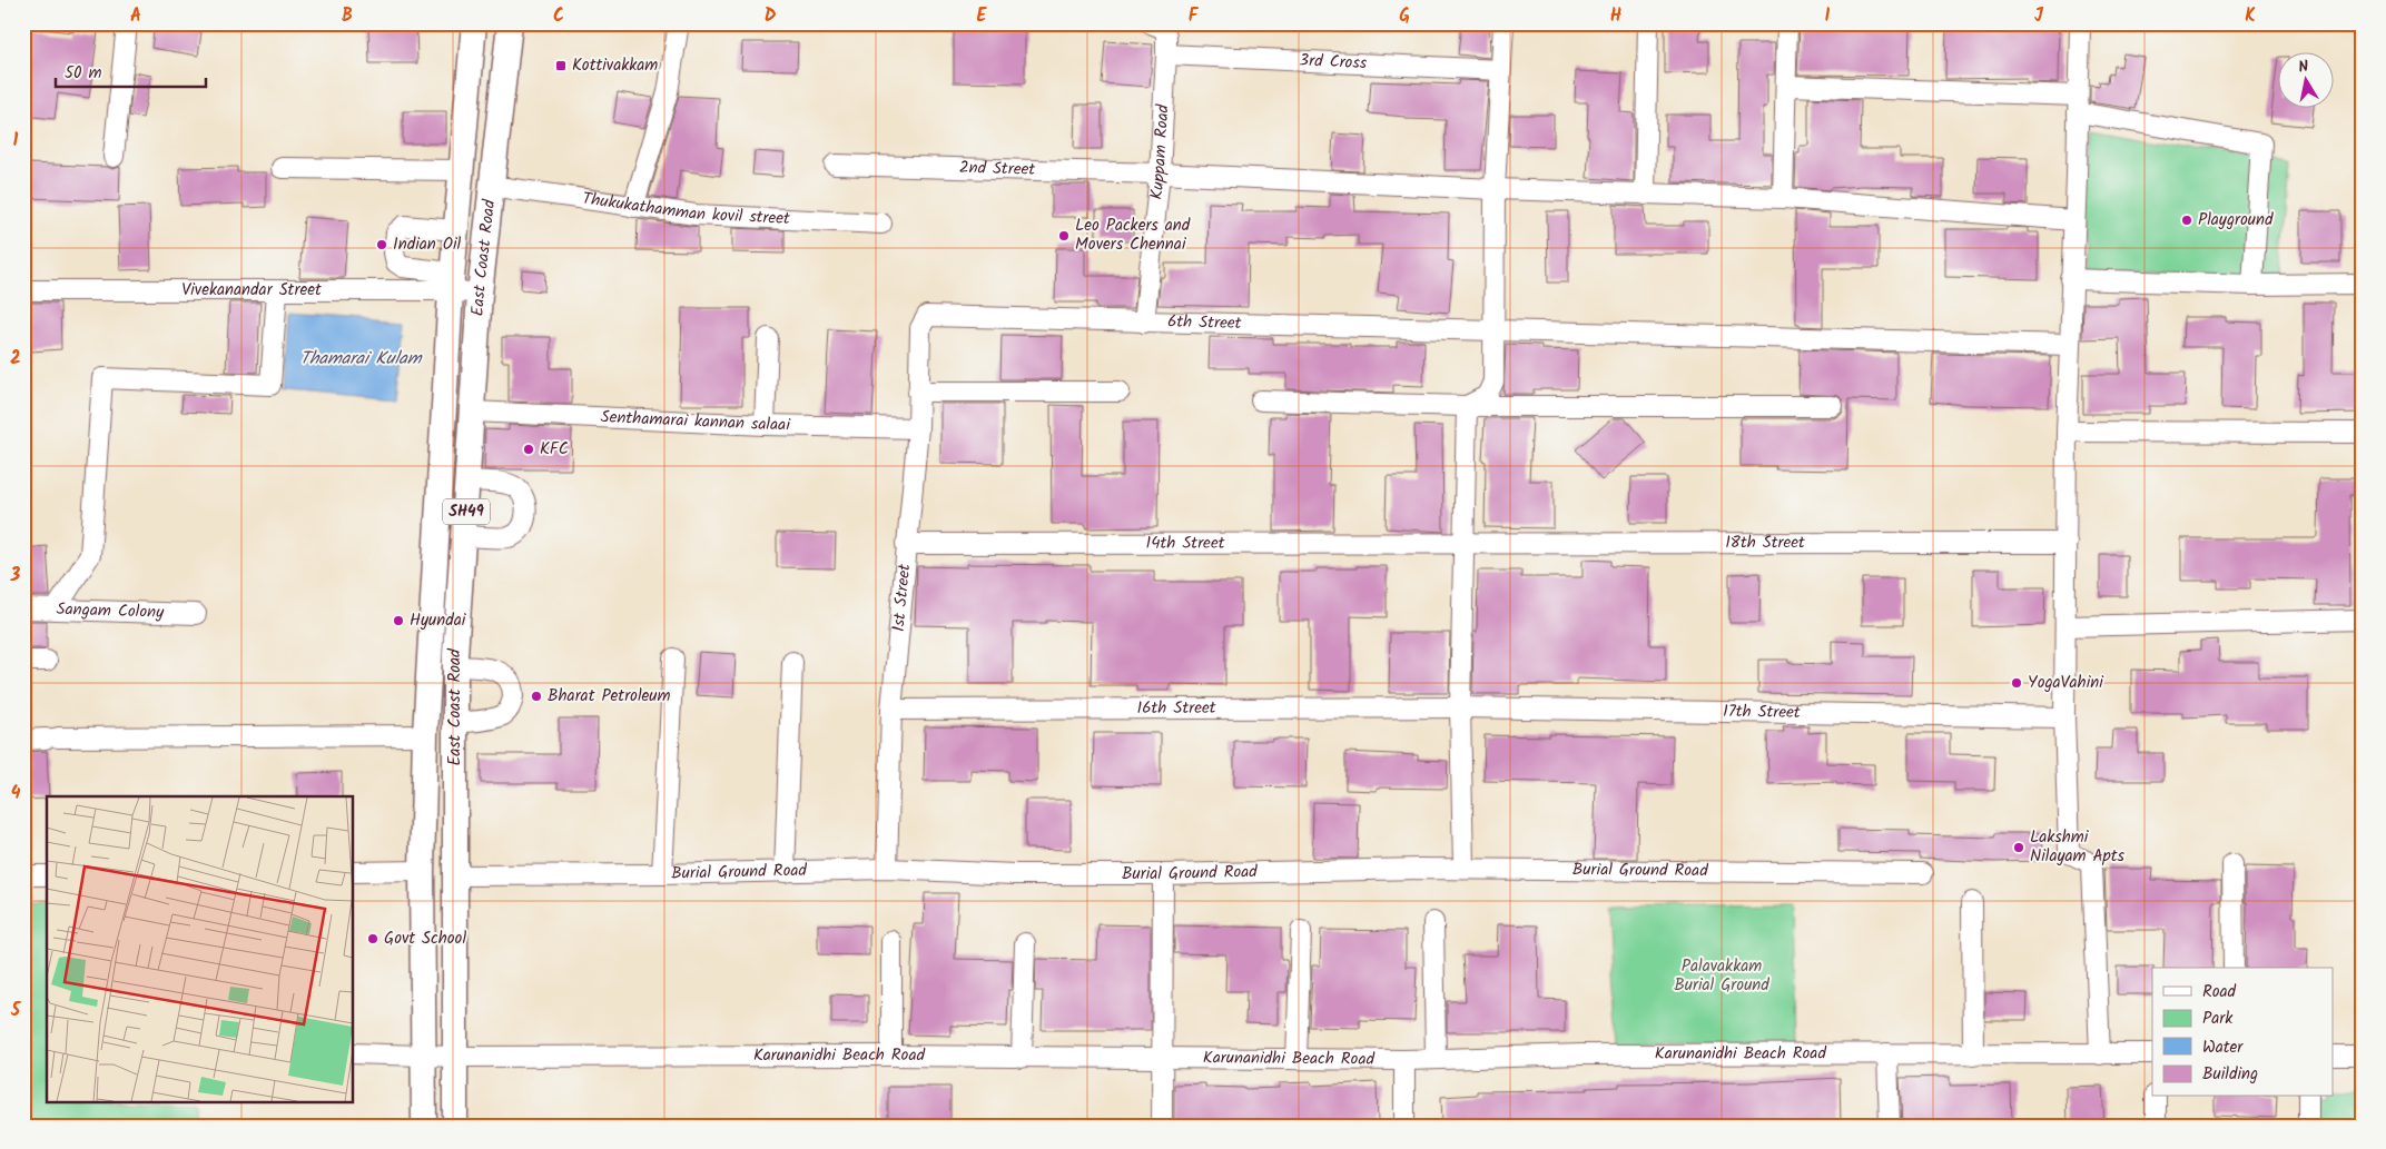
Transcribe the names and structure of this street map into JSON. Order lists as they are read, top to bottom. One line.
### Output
{"streets":{"main road":["East Coast Road","SH49"],"street":["3rd Cross","Kuppam Road","2nd Street","Thukukathamman kovil street","Vivekanandar Street","6th Street","Senthamarai kannan salaai","14th Street","18th Street","1st Street","Sangam Colony","16th Street","17th Street","Burial Ground Road","Karunanidhi Beach Road"]},"crossings":[["3rd Cross","Kuppam Road"],["Kuppam Road","2nd Street"],["Kuppam Road","6th Street"],["Thukukathamman kovil street","East Coast Road"],["East Coast Road","Vivekanandar Street"],["East Coast Road","Senthamarai kannan salaai"],["East Coast Road","Burial Ground Road"],["East Coast Road","Karunanidhi Beach Road"],["6th Street","1st Street"],["Senthamarai kannan salaai","1st Street"],["14th Street","18th Street"],["14th Street","1st Street"],["1st Street","16th Street"],["1st Street","Burial Ground Road"],["16th Street","17th Street"]],"water":["Thamarai Kulam"],"parks":["Palavakkam Burial Ground"],"places":{"transit":["Kottivakkam"],"other":["Playground","Leo Packers and Movers Chennai","Indian Oil","KFC","Hyundai","YogaVahini","Bharat Petroleum","Lakshmi Nilayam Apts","Govt School"]},"legend":["Road","Park","Water","Building"],"scale_bar":"50 m","north":"top","grid":{"columns":["A","B","C","D","E","F","G","H","I","J","K"],"rows":["1","2","3","4","5"]}}
